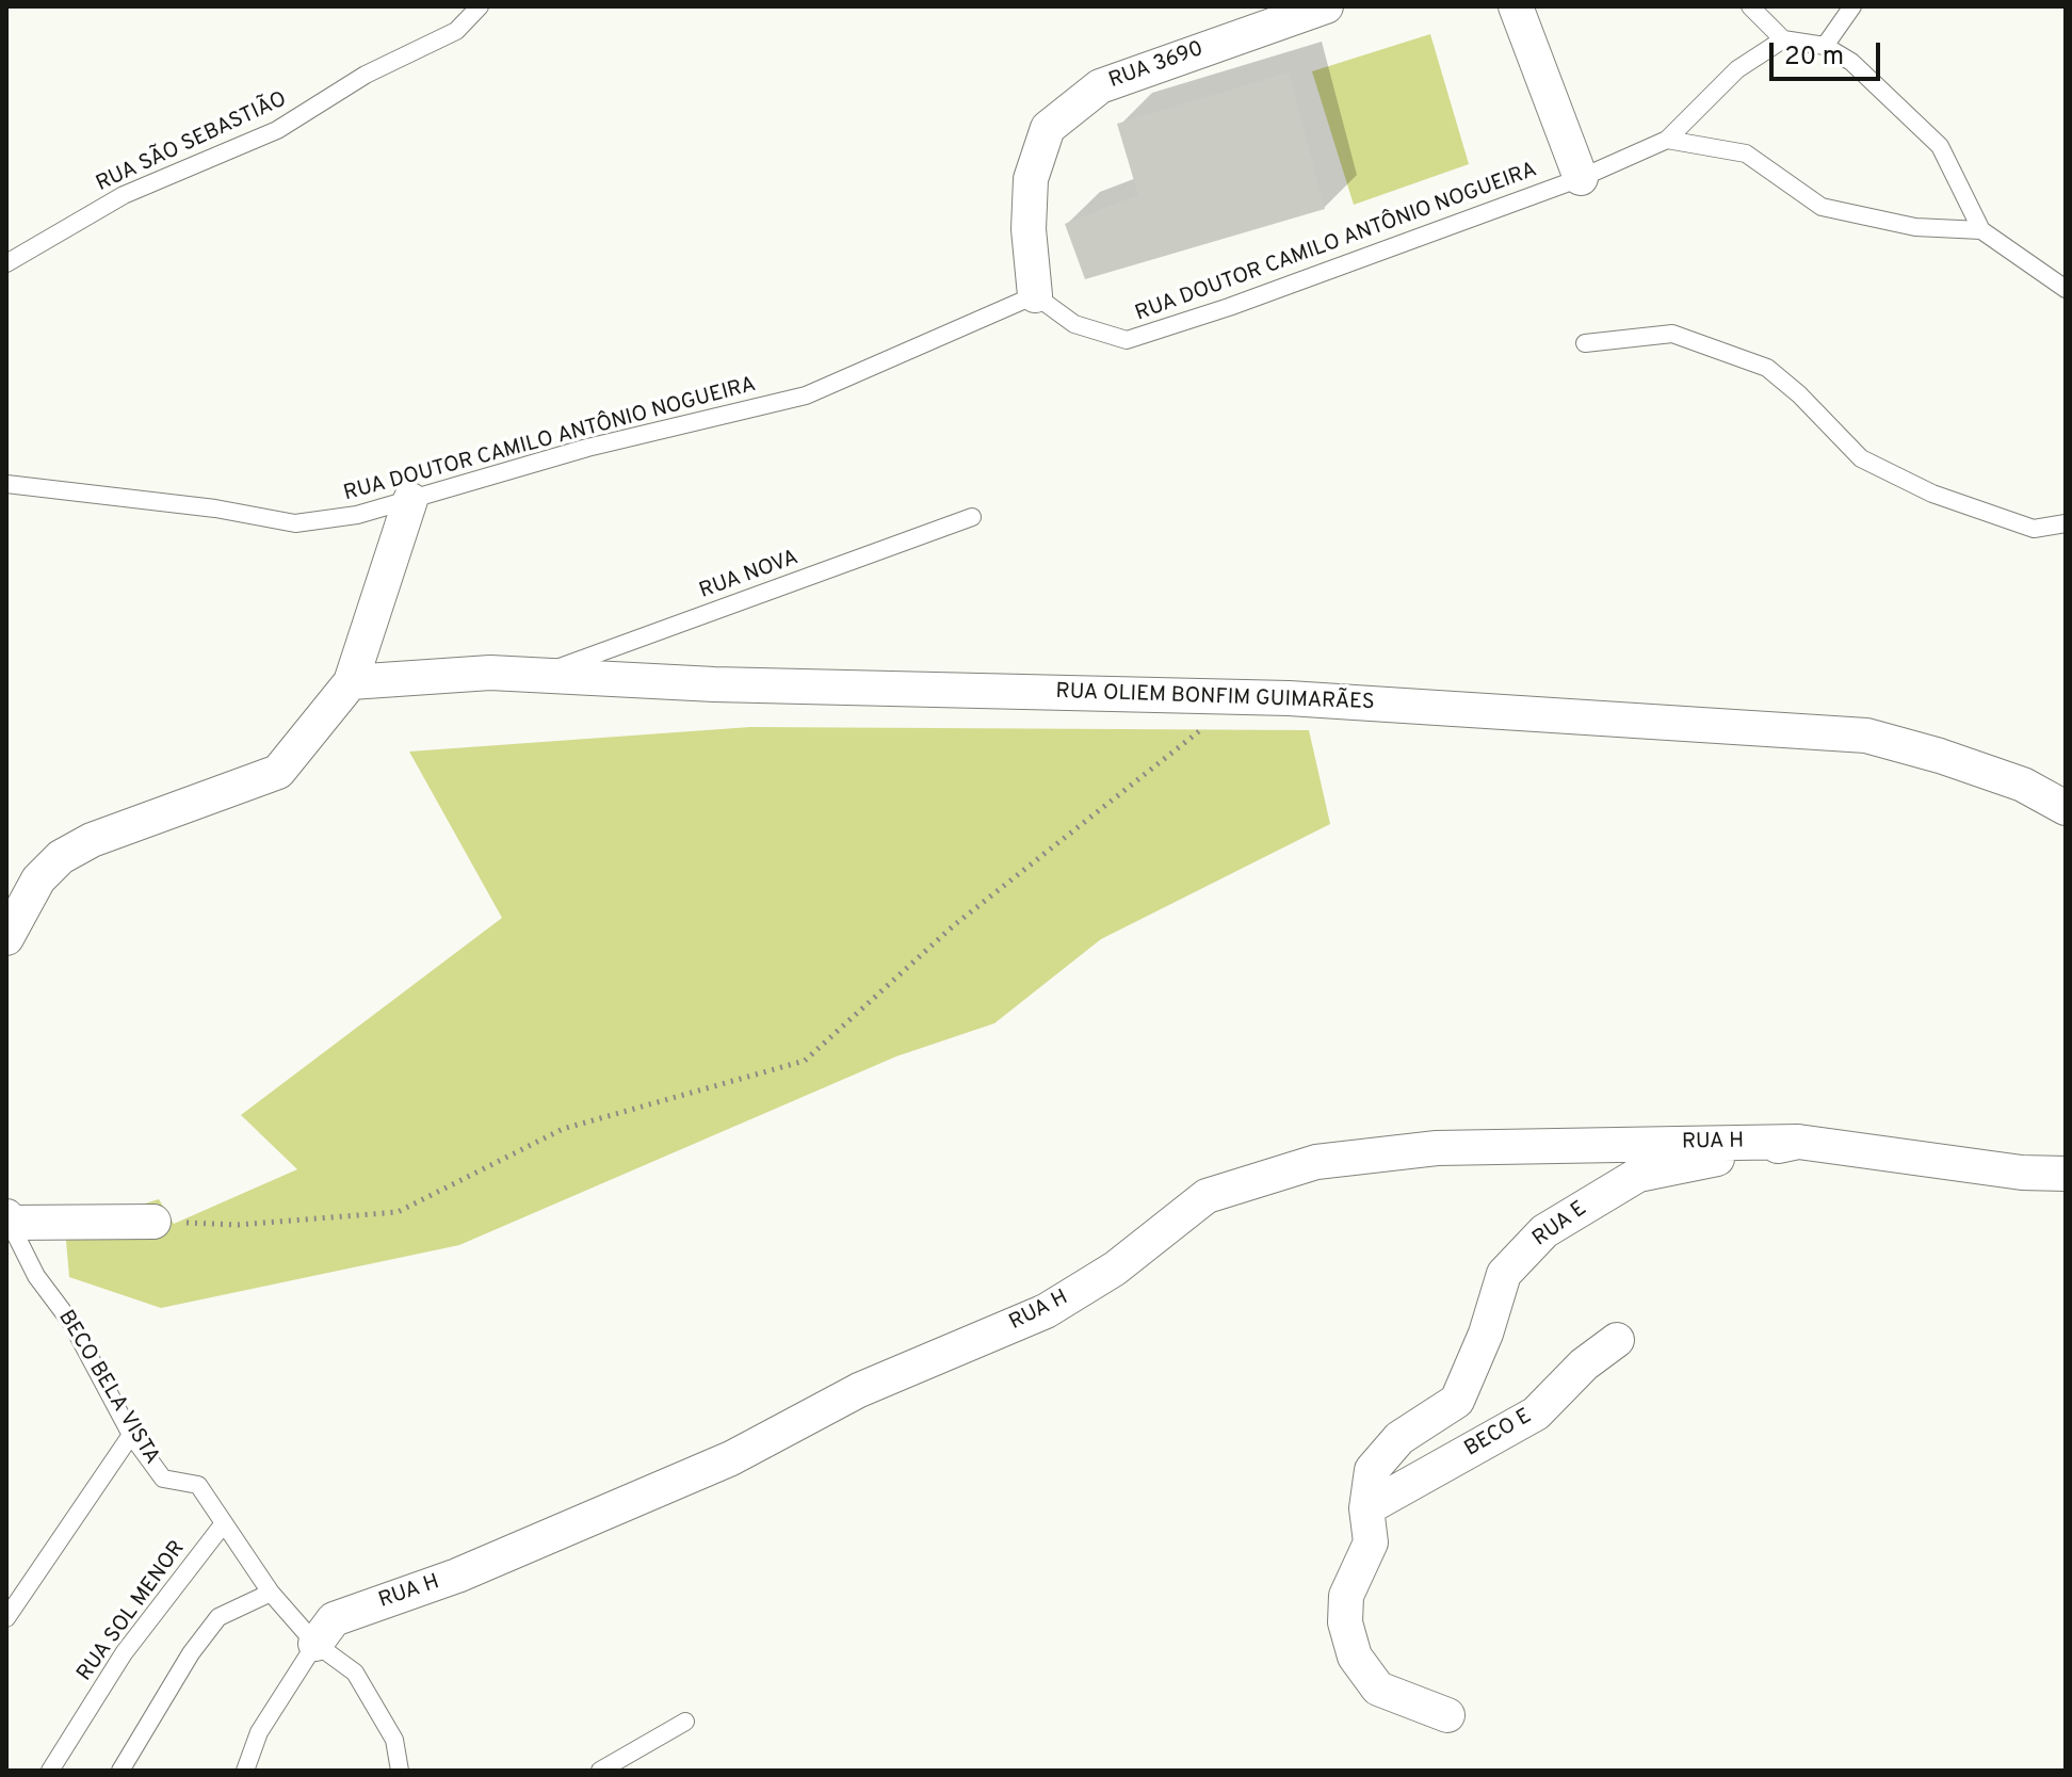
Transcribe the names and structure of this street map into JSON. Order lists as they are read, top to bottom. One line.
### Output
{"streets":{"street":["RUA 3690","RUA OLIEM BONFIM GUIMARÃES","RUA H","RUA E","BECO BELA VISTA","BECO E"],"lane":["RUA SÃO SEBASTIÃO","RUA DOUTOR CAMILO ANTÔNIO NOGUEIRA","RUA NOVA","RUA SOL MENOR"]},"crossings":[["RUA 3690","RUA DOUTOR CAMILO ANTÔNIO NOGUEIRA"],["RUA NOVA","RUA OLIEM BONFIM GUIMARÃES"],["RUA H","RUA E"],["RUA H","BECO BELA VISTA"],["RUA E","BECO E"],["BECO BELA VISTA","RUA SOL MENOR"]],"scale_bar":"20 m"}
